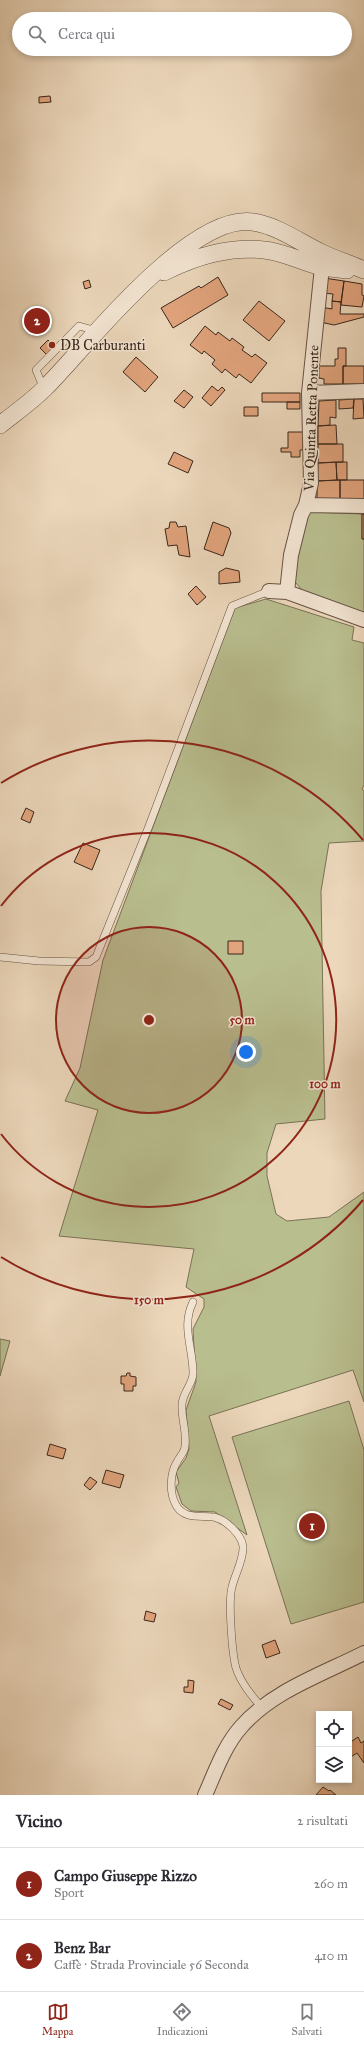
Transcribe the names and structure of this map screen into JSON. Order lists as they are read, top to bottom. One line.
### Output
{"streets":{"street":["Via Quinta Retta Ponente"]},"places":["DB Carburanti"],"page":{"search":"Cerca qui","pins":["2","1"],"heading":["Vicino","2 risultati"],"list":[{"mark":"1","name":"Campo Giuseppe Rizzo","note":"Sport","value":"260 m"},{"mark":"2","name":"Benz Bar","note":"Caffè · Strada Provinciale 56 Seconda","value":"410 m"}],"nav":["Mappa","Indicazioni","Salvati"]},"rings":["50 m","100 m","150 m"]}
